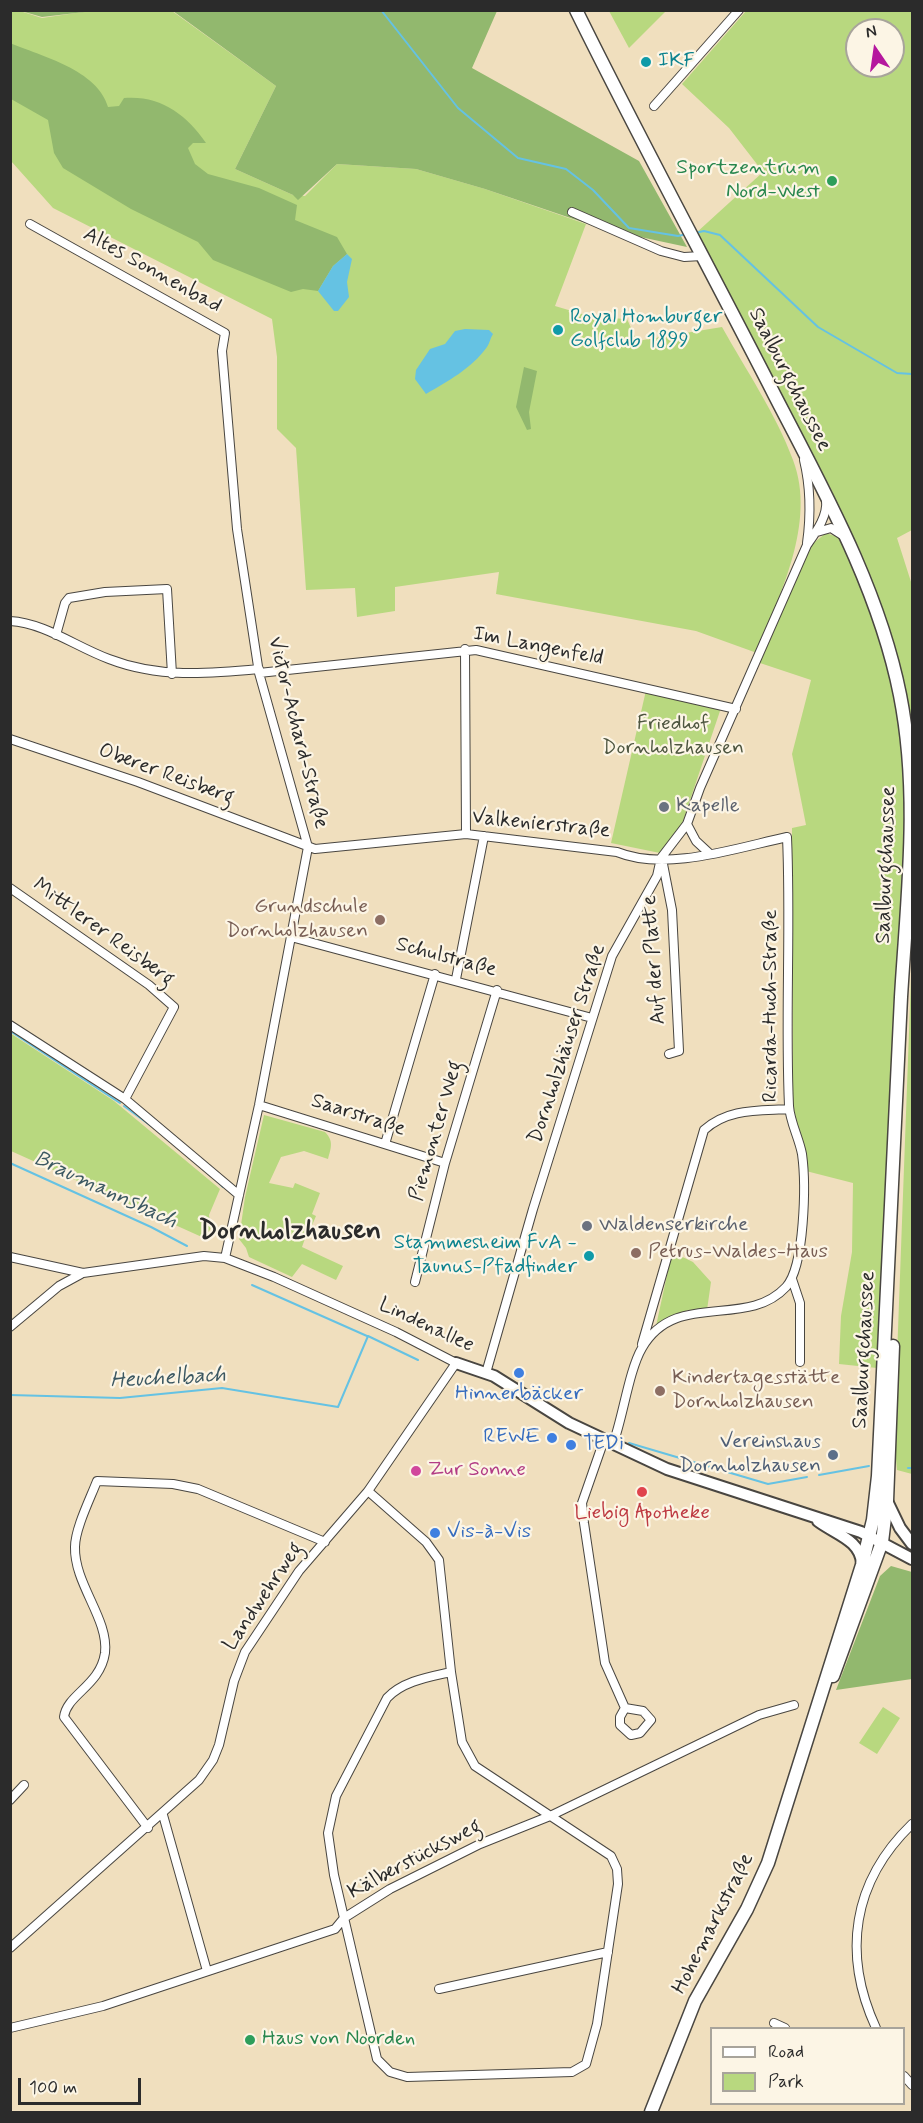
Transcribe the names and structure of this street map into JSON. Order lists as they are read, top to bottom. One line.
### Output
{"streets":{"main road":["Saalburgchaussee","Hohemarkstraße"],"street":["Altes Sonnenbad","Im Langenfeld","Victor-Achard-Straße","Oberer Reisberg","Valkenierstraße","Mittlerer Reisberg","Schulstraße","Auf der Platte","Ricarda-Huch-Straße","Dornholzhäuser Straße","Saarstraße","Piemonter Weg","Lindenallee","Landwehrweg","Kälberstücksweg"]},"crossings":[["Altes Sonnenbad","Victor-Achard-Straße"],["Saalburgchaussee","Dornholzhäuser Straße"],["Saalburgchaussee","Hohemarkstraße"],["Im Langenfeld","Victor-Achard-Straße"],["Im Langenfeld","Dornholzhäuser Straße"],["Victor-Achard-Straße","Oberer Reisberg"],["Victor-Achard-Straße","Valkenierstraße"],["Victor-Achard-Straße","Schulstraße"],["Victor-Achard-Straße","Saarstraße"],["Victor-Achard-Straße","Lindenallee"],["Oberer Reisberg","Valkenierstraße"],["Valkenierstraße","Auf der Platte"],["Valkenierstraße","Ricarda-Huch-Straße"],["Valkenierstraße","Dornholzhäuser Straße"],["Schulstraße","Dornholzhäuser Straße"],["Schulstraße","Piemonter Weg"],["Auf der Platte","Dornholzhäuser Straße"],["Ricarda-Huch-Straße","Lindenallee"],["Dornholzhäuser Straße","Lindenallee"],["Saarstraße","Piemonter Weg"],["Lindenallee","Landwehrweg"]],"districts":["Dornholzhausen"],"water":["Braumannsbach","Heuchelbach"],"parks":["Friedhof Dornholzhausen"],"places":["IKF","Sportzentrum Nord-West","Royal Homburger Golfclub 1899","Kapelle","Grundschule Dornholzhausen","Waldenserkirche","Petrus-Waldes-Haus","Stammesheim FvA - Taunus-Pfadfinder","Hinnerbäcker","Kindertagesstätte Dornholzhausen","REWE","TEDi","Vereinshaus Dornholzhausen","Zur Sonne","Liebig Apotheke","Vis-à-Vis","Haus von Noorden"],"legend":["Road","Park"],"scale_bar":"100 m","north":"top"}
